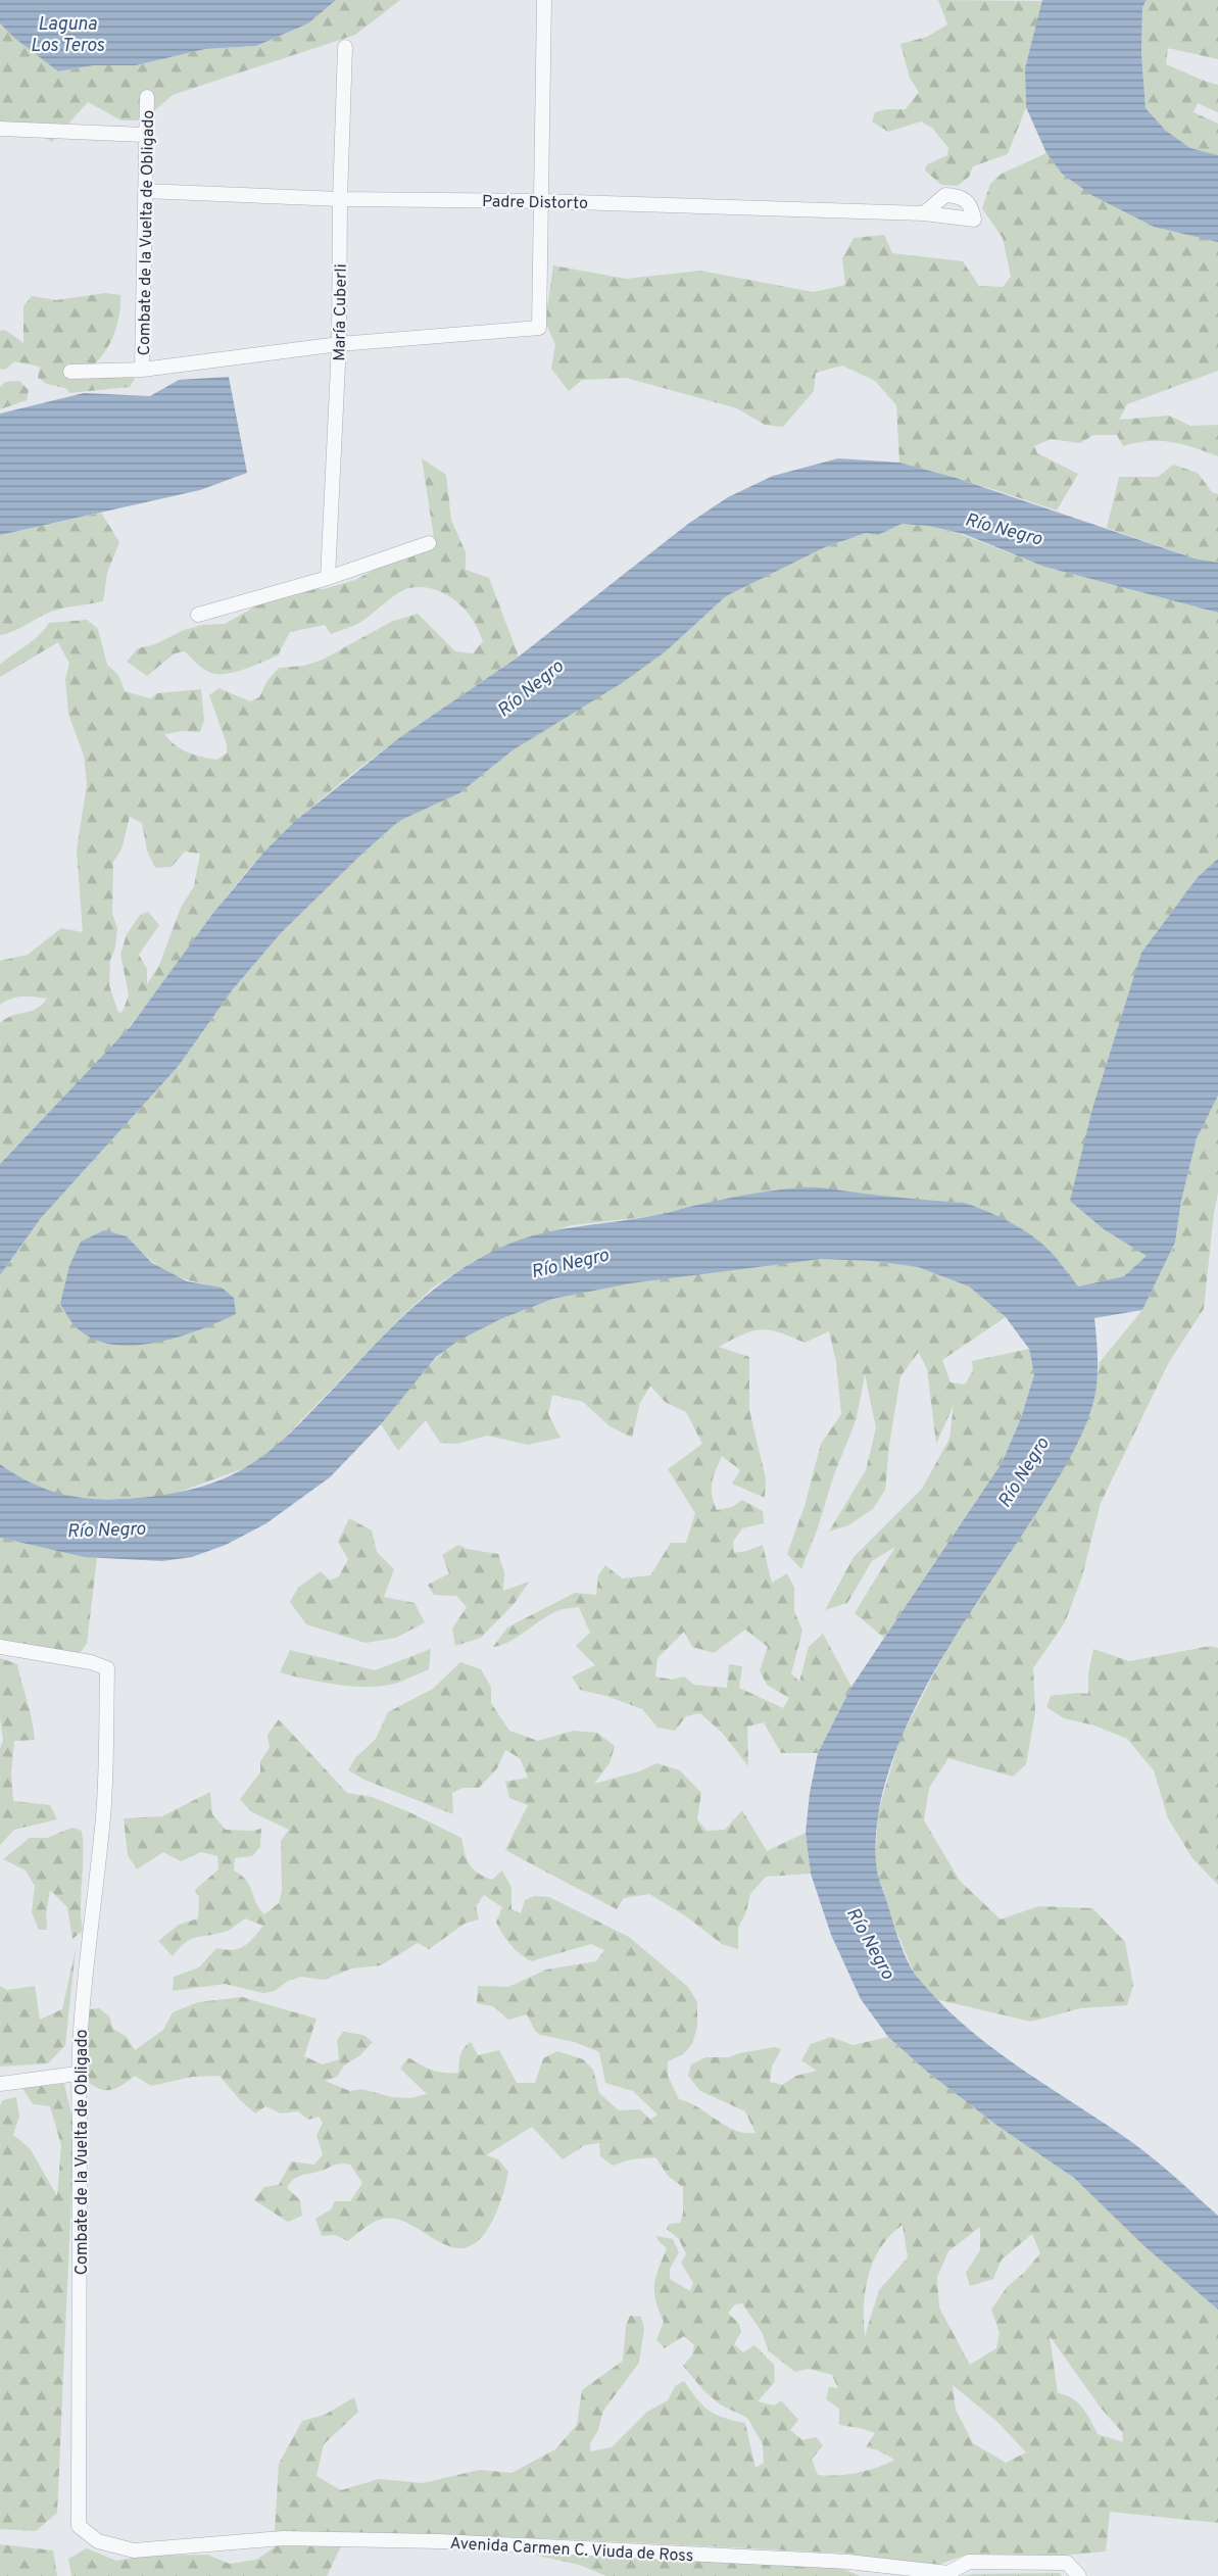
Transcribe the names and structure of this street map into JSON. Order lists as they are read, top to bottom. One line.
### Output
{"streets":{"street":["Padre Distorto","Combate de la Vuelta de Obligado","María Cuberli","Avenida Carmen C. Viuda de Ross"]},"crossings":[["Padre Distorto","Combate de la Vuelta de Obligado"],["Padre Distorto","María Cuberli"],["Combate de la Vuelta de Obligado","Avenida Carmen C. Viuda de Ross"]],"water":["Laguna Los Teros","Río Negro"]}
